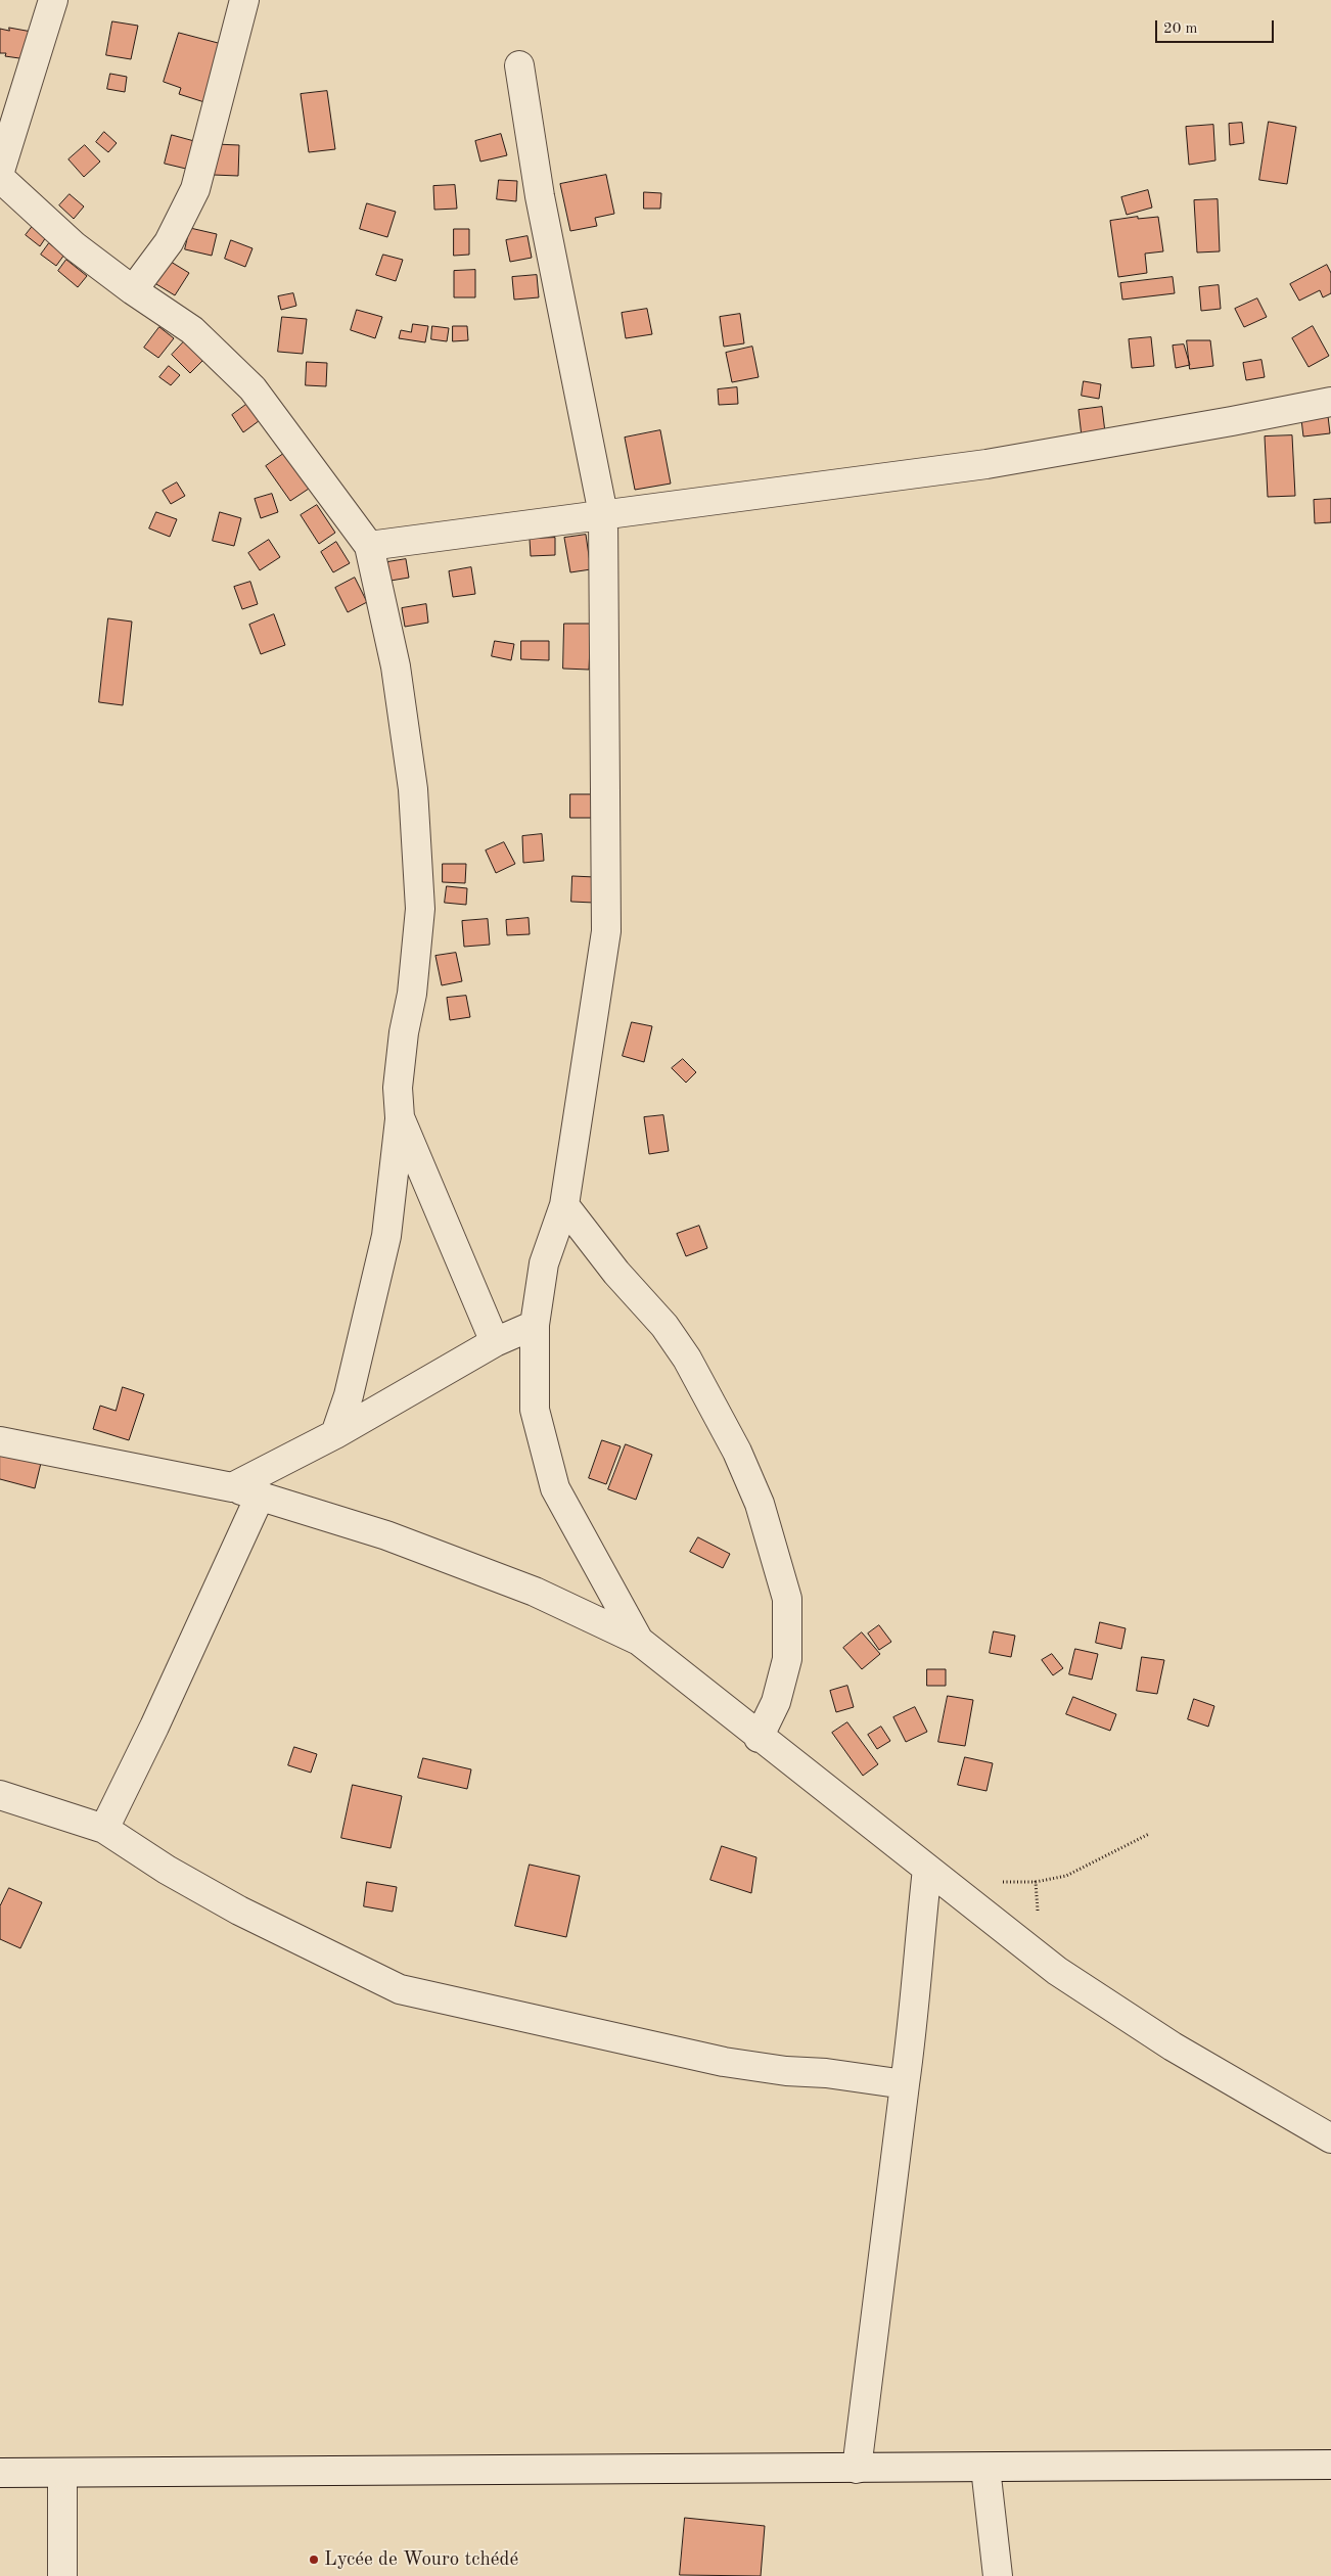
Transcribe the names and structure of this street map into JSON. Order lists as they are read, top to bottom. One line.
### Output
{"places":["Lycée de Wouro tchédé"],"scale_bar":"20 m"}
